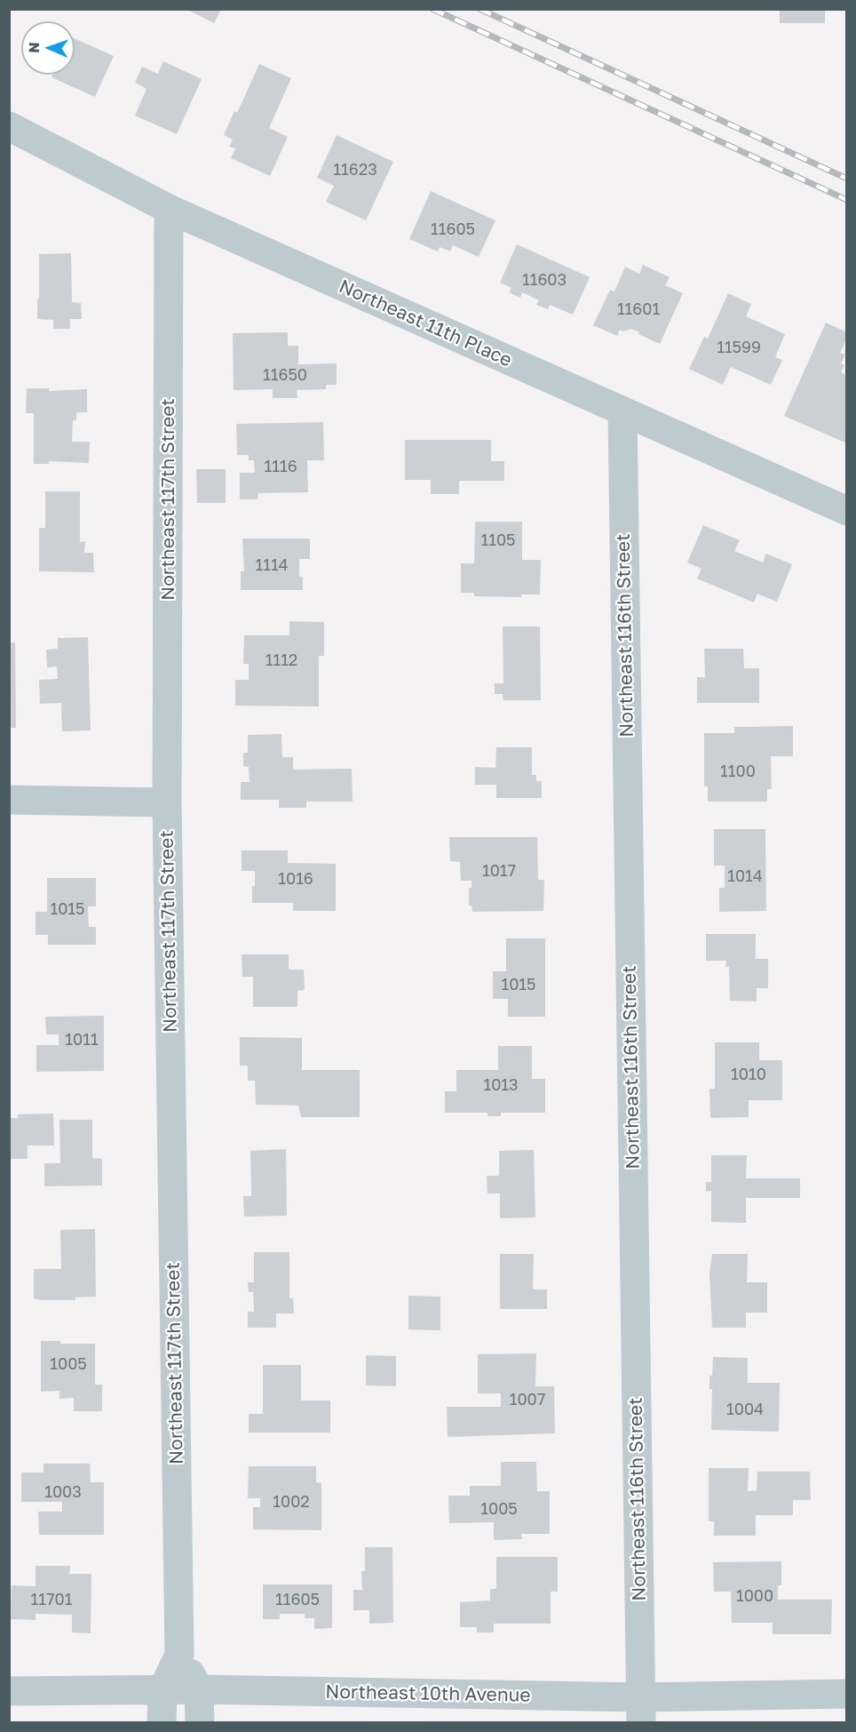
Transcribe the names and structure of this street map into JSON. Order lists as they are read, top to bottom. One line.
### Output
{"streets":{"street":["Northeast 11th Place","Northeast 117th Street","Northeast 116th Street","Northeast 10th Avenue"]},"crossings":[["Northeast 11th Place","Northeast 117th Street"],["Northeast 11th Place","Northeast 116th Street"],["Northeast 117th Street","Northeast 10th Avenue"],["Northeast 116th Street","Northeast 10th Avenue"]],"house_numbers":["11623","11605","11603","11601","11599","11650","1116","1105","1114","1112","1100","1017","1014","1016","1015","1015","1011","1010","1013","1005","1007","1004","1003","1002","1005","1000","11701","11605"],"north":"left"}
